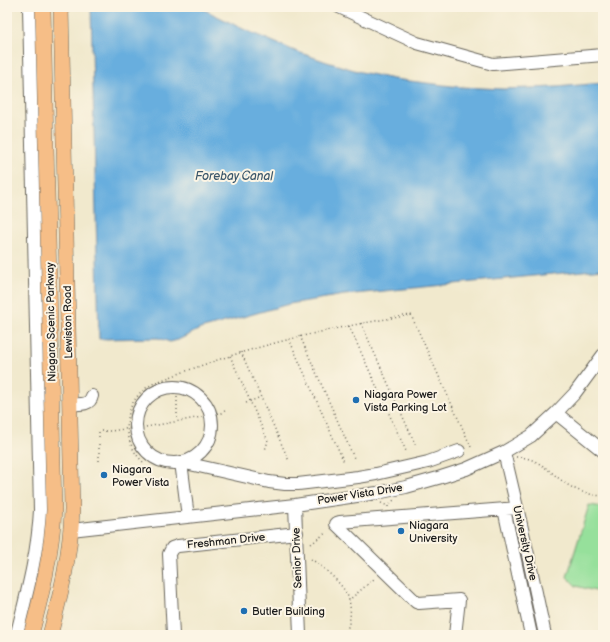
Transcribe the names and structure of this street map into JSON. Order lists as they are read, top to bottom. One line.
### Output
{"streets":{"main road":["Niagara Scenic Parkway","Lewiston Road"],"street":["Power Vista Drive","Freshman Drive","University Drive","Senior Drive"]},"crossings":[["Lewiston Road","Power Vista Drive"],["Power Vista Drive","University Drive"],["Power Vista Drive","Senior Drive"],["Freshman Drive","Senior Drive"]],"water":["Forebay Canal"],"places":["Niagara Power Vista Parking Lot","Niagara Power Vista","Niagara University","Butler Building"]}
